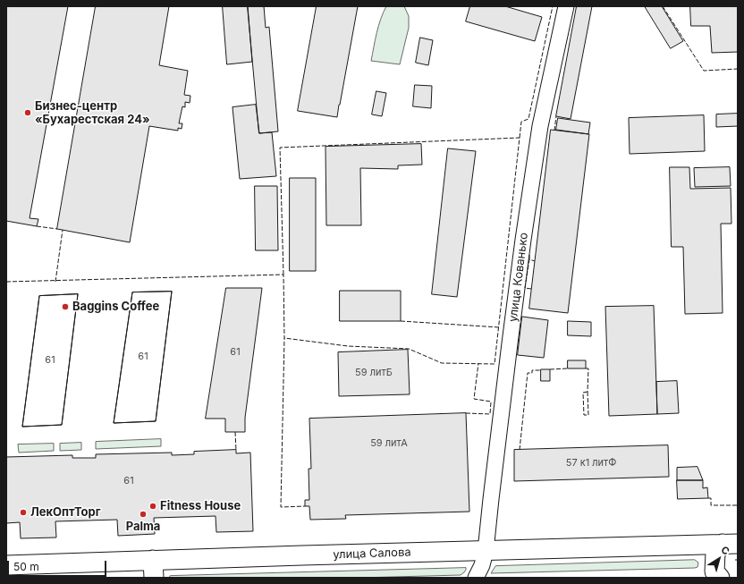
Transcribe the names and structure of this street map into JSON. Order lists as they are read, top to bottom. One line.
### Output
{"streets":{"main road":["улица Салова"],"street":["улица Кованько"]},"crossings":[["улица Кованько","улица Салова"]],"places":["Бизнес-центр «Бухарестская 24»","Baggins Coffee","Fitness House","ЛекОптТорг","Palma"],"house_numbers":["61","61","61","59 литБ","59 литА","57 к1 литФ","61"],"scale_bar":"50 m","north":"top right"}
